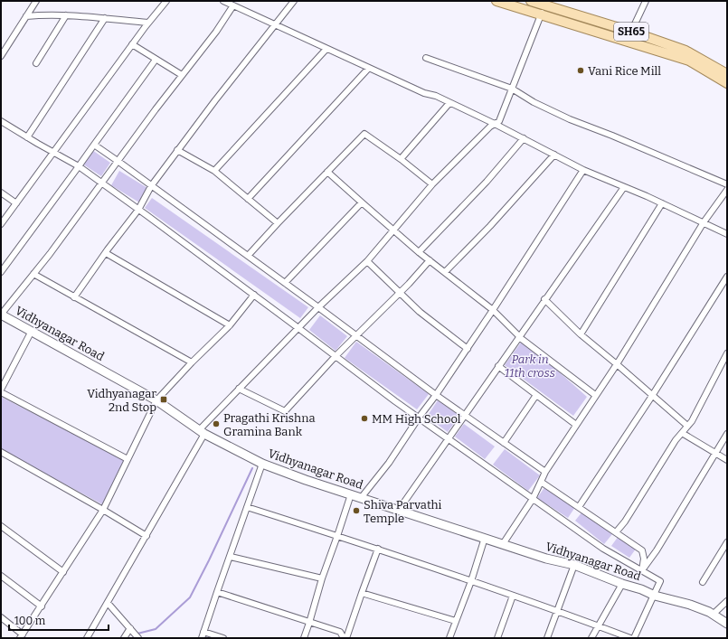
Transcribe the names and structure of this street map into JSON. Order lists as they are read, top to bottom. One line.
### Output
{"streets":{"main road":["SH65"],"street":["Vidhyanagar Road"]},"parks":["Park in 11th cross"],"places":{"other":["Vani Rice Mill","MM High School","Pragathi Krishna Gramina Bank","Shiva Parvathi Temple"],"transit":["Vidhyanagar 2nd Stop"]},"scale_bar":"100 m"}
